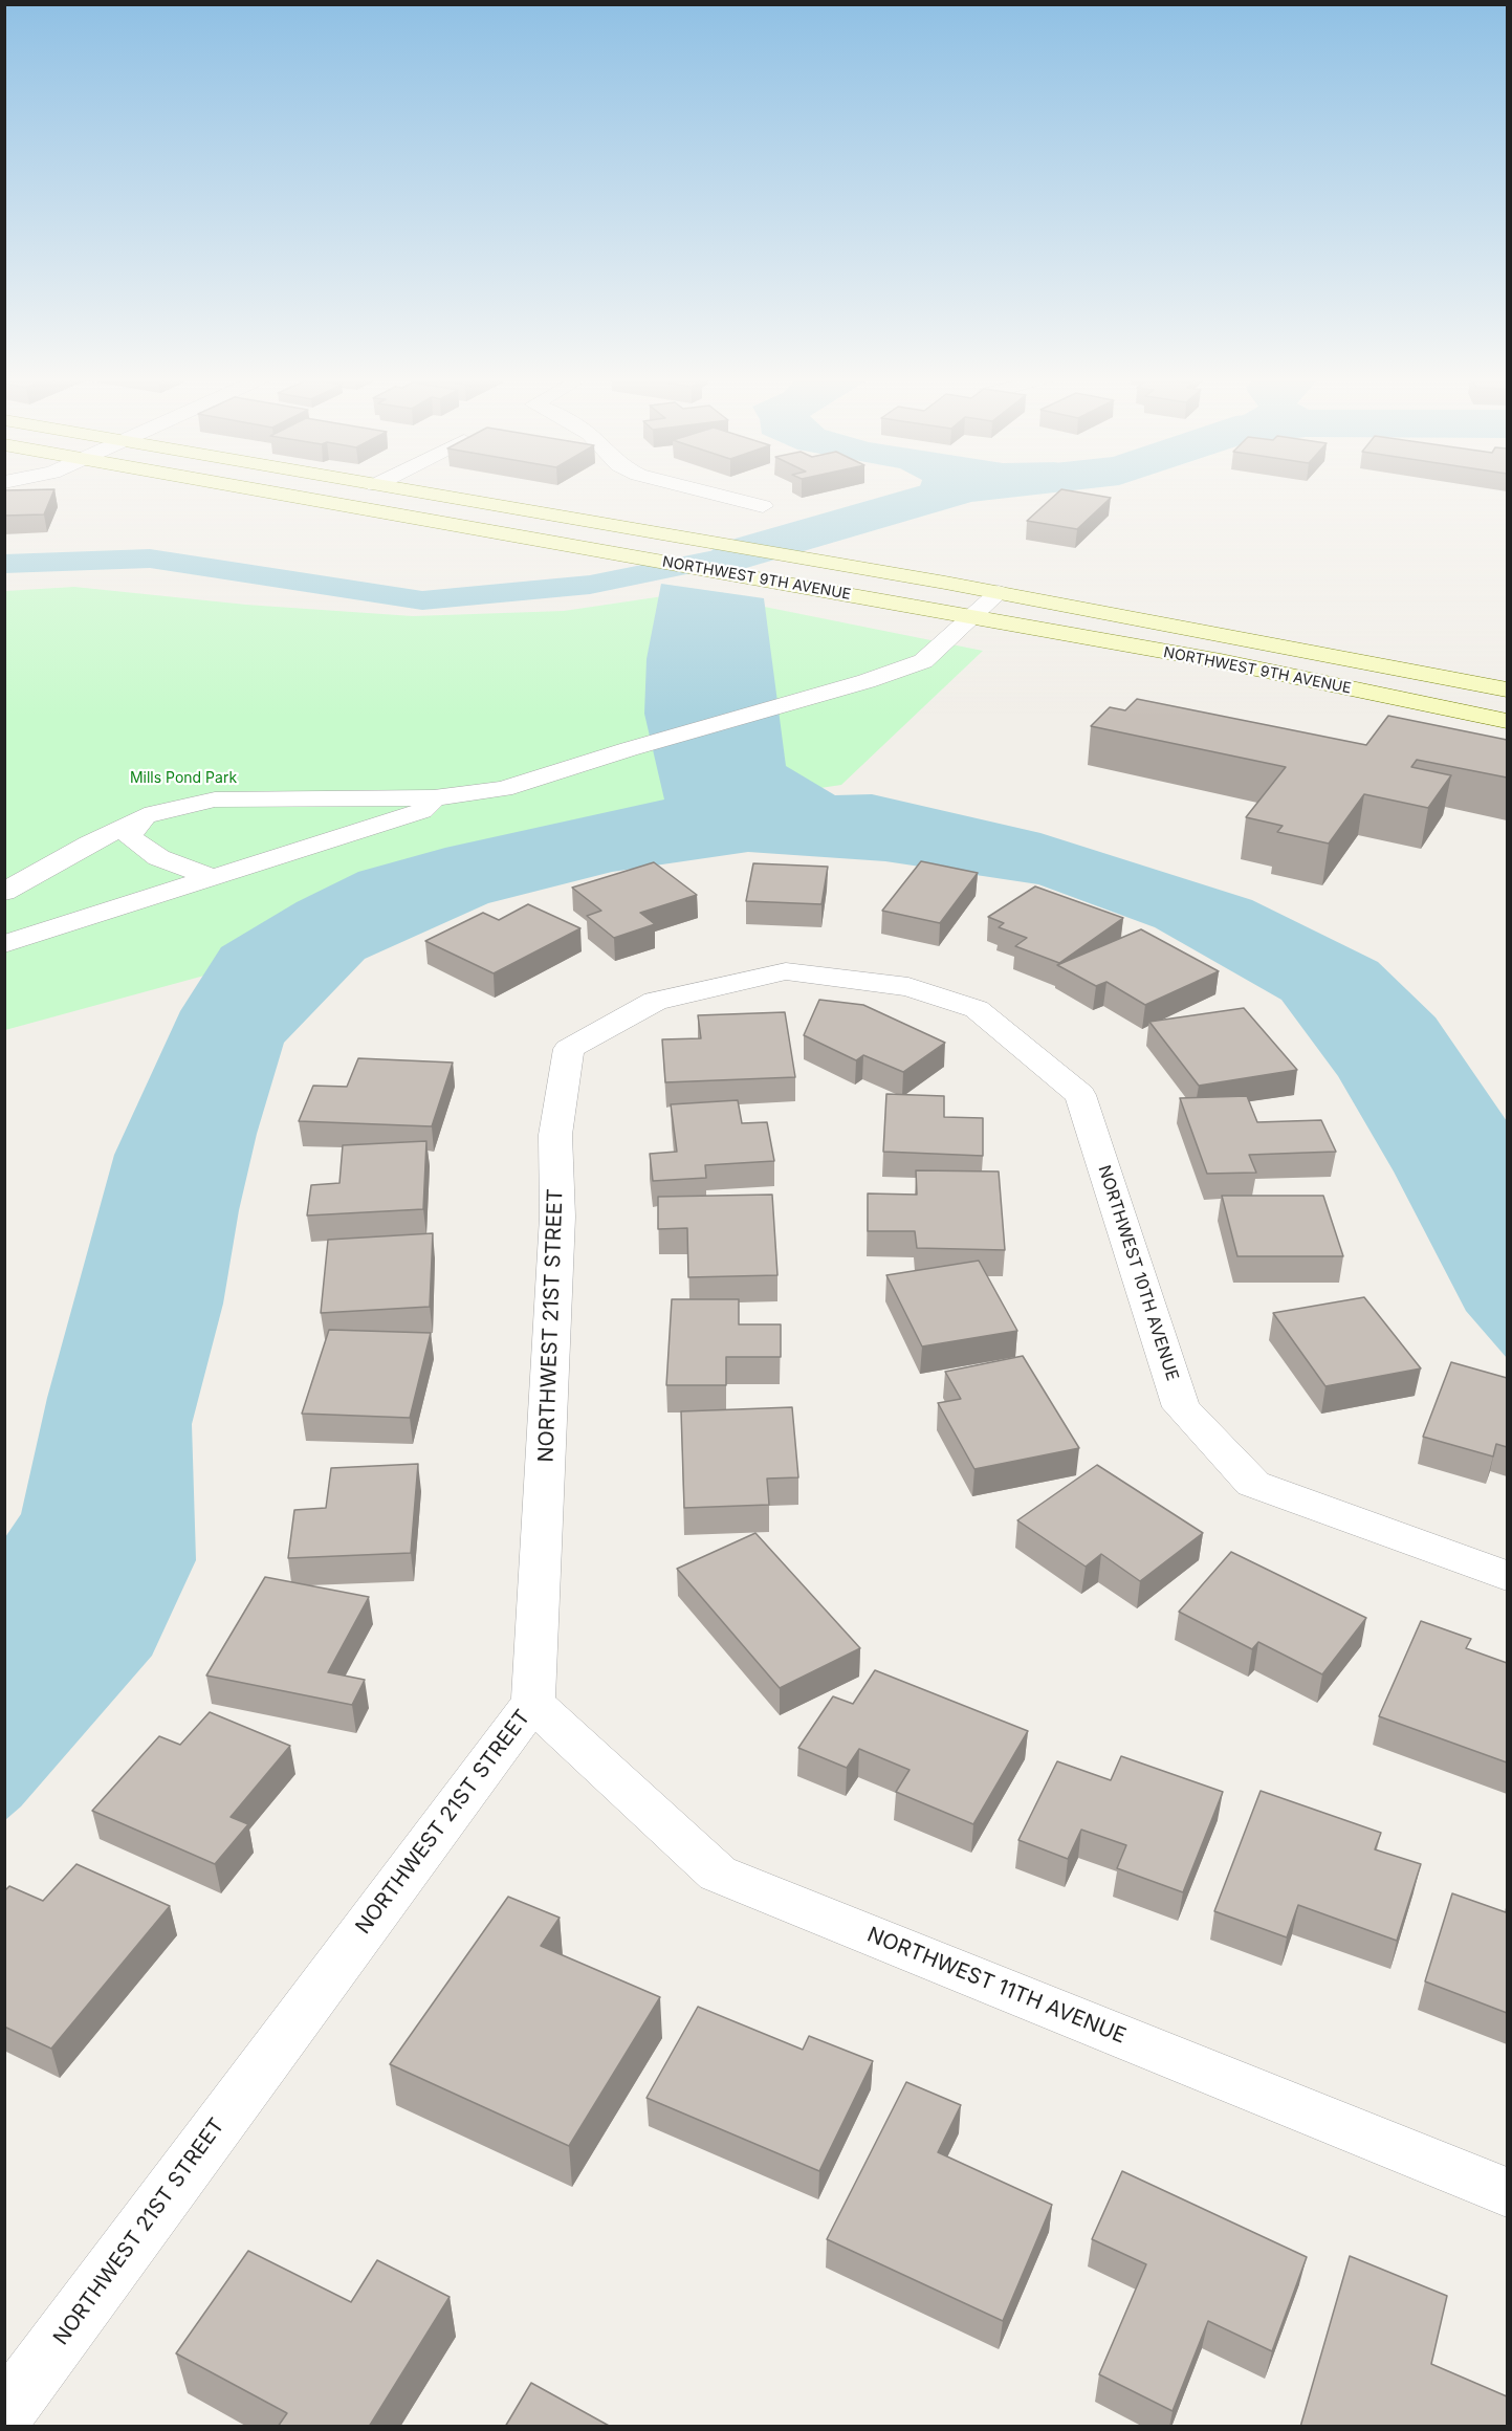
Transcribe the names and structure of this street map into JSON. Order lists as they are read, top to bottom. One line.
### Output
{"streets":{"main road":["NORTHWEST 9TH AVENUE"],"street":["NORTHWEST 10TH AVENUE","NORTHWEST 21ST STREET","NORTHWEST 11TH AVENUE"]},"crossings":[["NORTHWEST 10TH AVENUE","NORTHWEST 21ST STREET"],["NORTHWEST 21ST STREET","NORTHWEST 11TH AVENUE"]],"parks":["Mills Pond Park"]}
